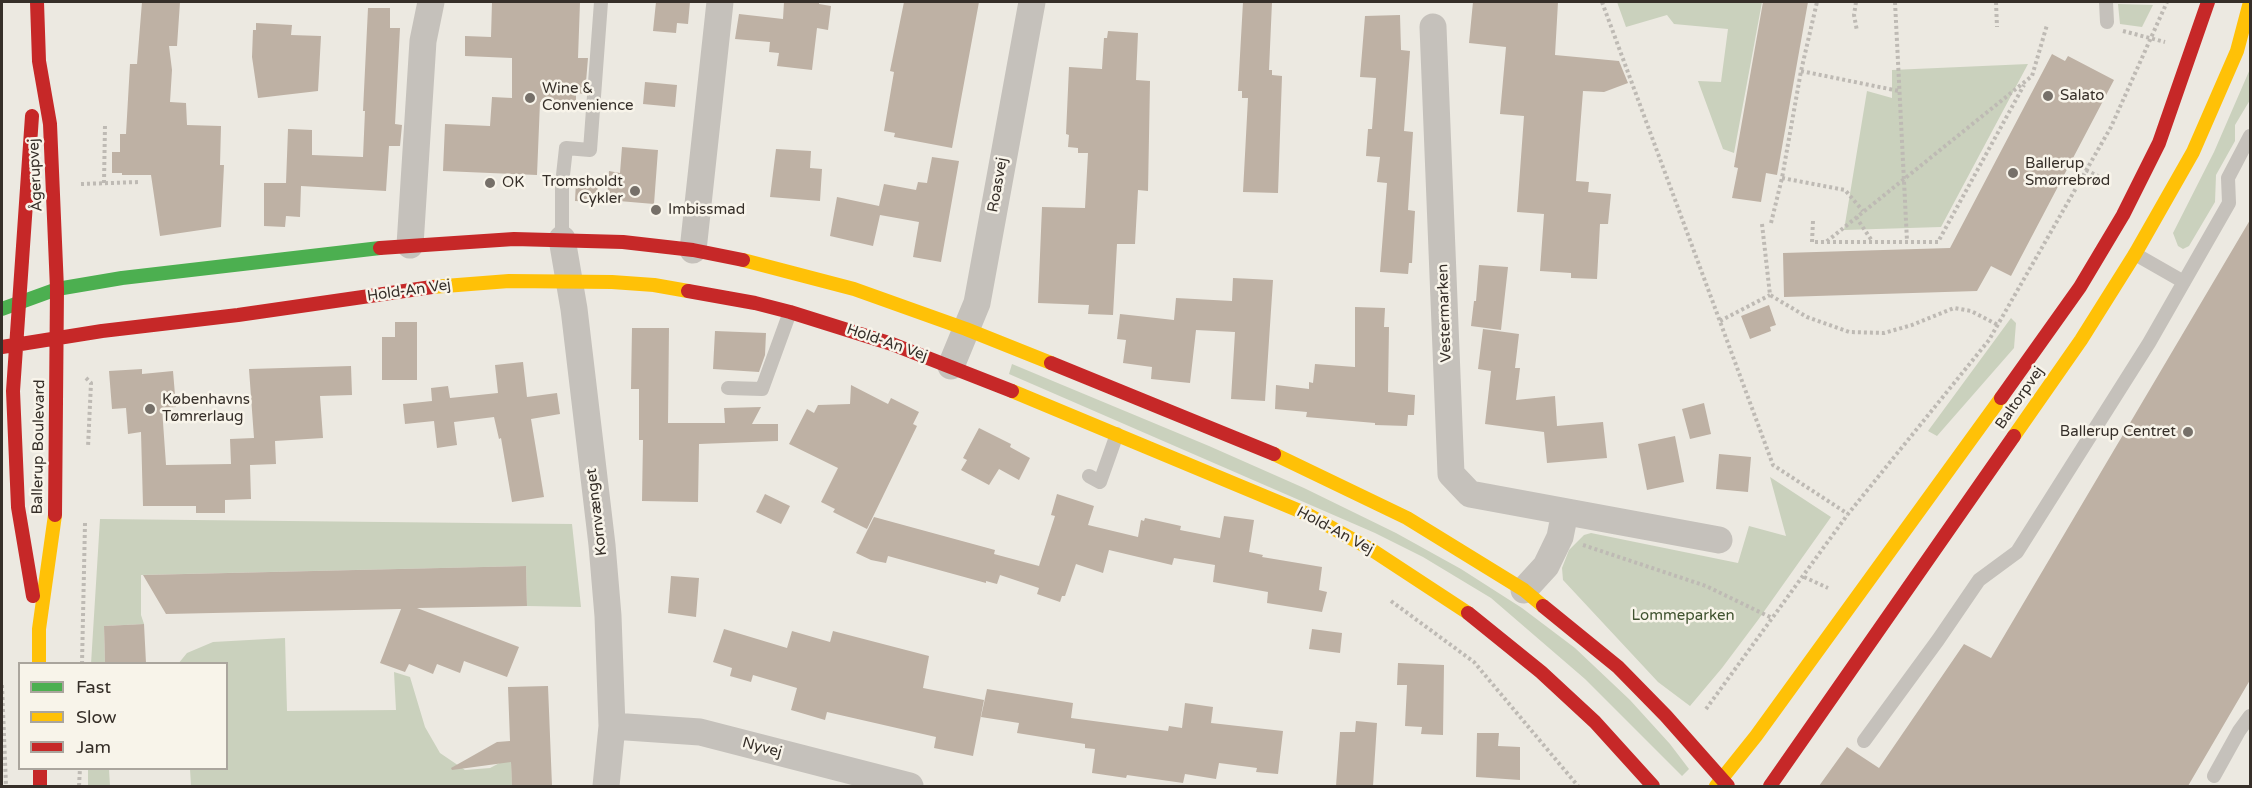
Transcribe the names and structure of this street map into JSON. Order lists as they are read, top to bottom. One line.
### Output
{"streets":{"street":["Ågerupvej","Roasvej","Hold-An Vej","Vestermarken","Baltorpvej","Ballerup Boulevard","Kornvænget","Nyvej"]},"crossings":[["Ågerupvej","Hold-An Vej"],["Ågerupvej","Ballerup Boulevard"],["Roasvej","Hold-An Vej"],["Hold-An Vej","Ballerup Boulevard"],["Hold-An Vej","Kornvænget"],["Kornvænget","Nyvej"]],"parks":["Lommeparken"],"places":["Salato","Wine & Convenience","Ballerup Smørrebrød","OK","Tromsholdt Cykler","Imbissmad","Københavns Tømrerlaug","Ballerup Centret"],"legend":["Fast","Slow","Jam"]}
